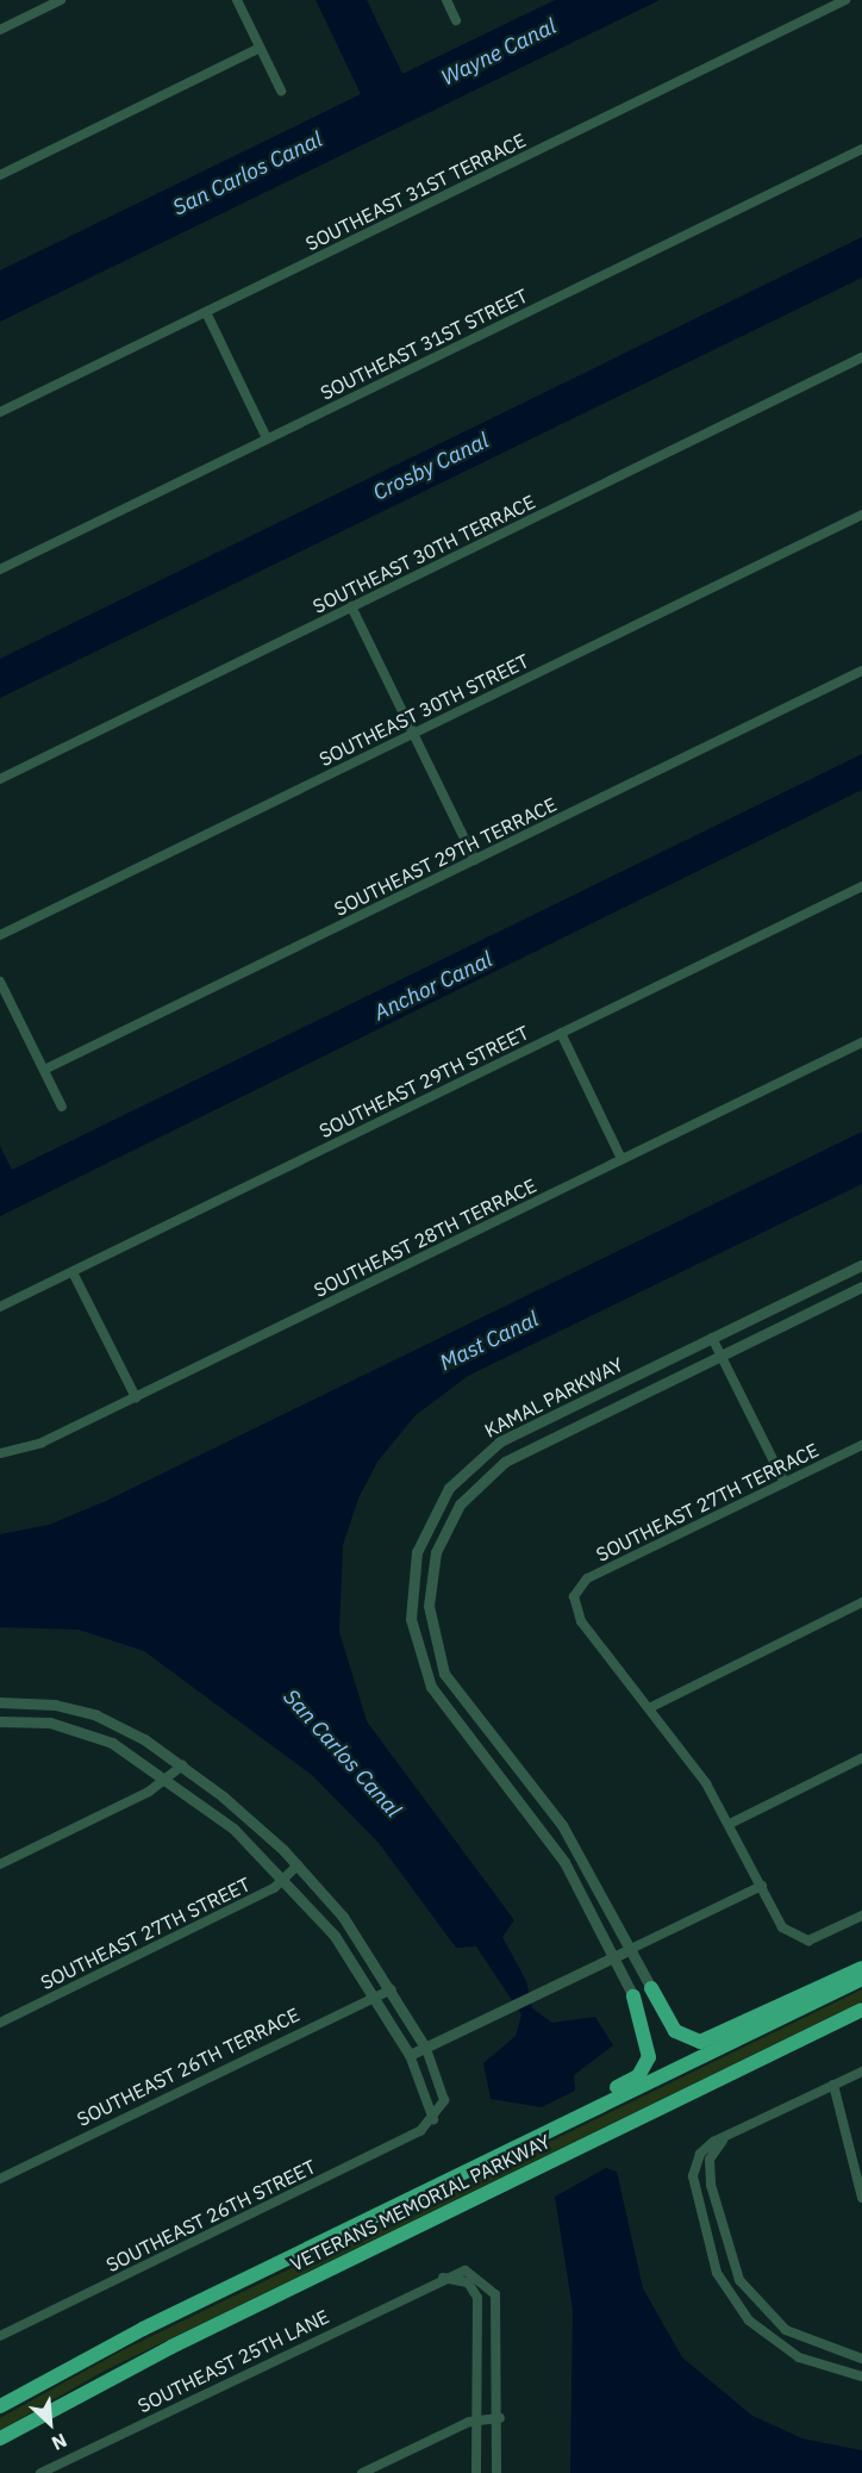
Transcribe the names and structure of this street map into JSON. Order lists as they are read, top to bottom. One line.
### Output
{"streets":{"highway":["VETERANS MEMORIAL PARKWAY"],"street":["SOUTHEAST 31ST TERRACE","SOUTHEAST 31ST STREET","SOUTHEAST 30TH TERRACE","SOUTHEAST 30TH STREET","SOUTHEAST 29TH TERRACE","SOUTHEAST 29TH STREET","SOUTHEAST 28TH TERRACE","KAMAL PARKWAY","SOUTHEAST 27TH TERRACE","SOUTHEAST 27TH STREET","SOUTHEAST 26TH TERRACE","SOUTHEAST 26TH STREET","SOUTHEAST 25TH LANE"]},"water":["Wayne Canal","San Carlos Canal","Crosby Canal","Anchor Canal","Mast Canal"],"north":"bottom right"}
